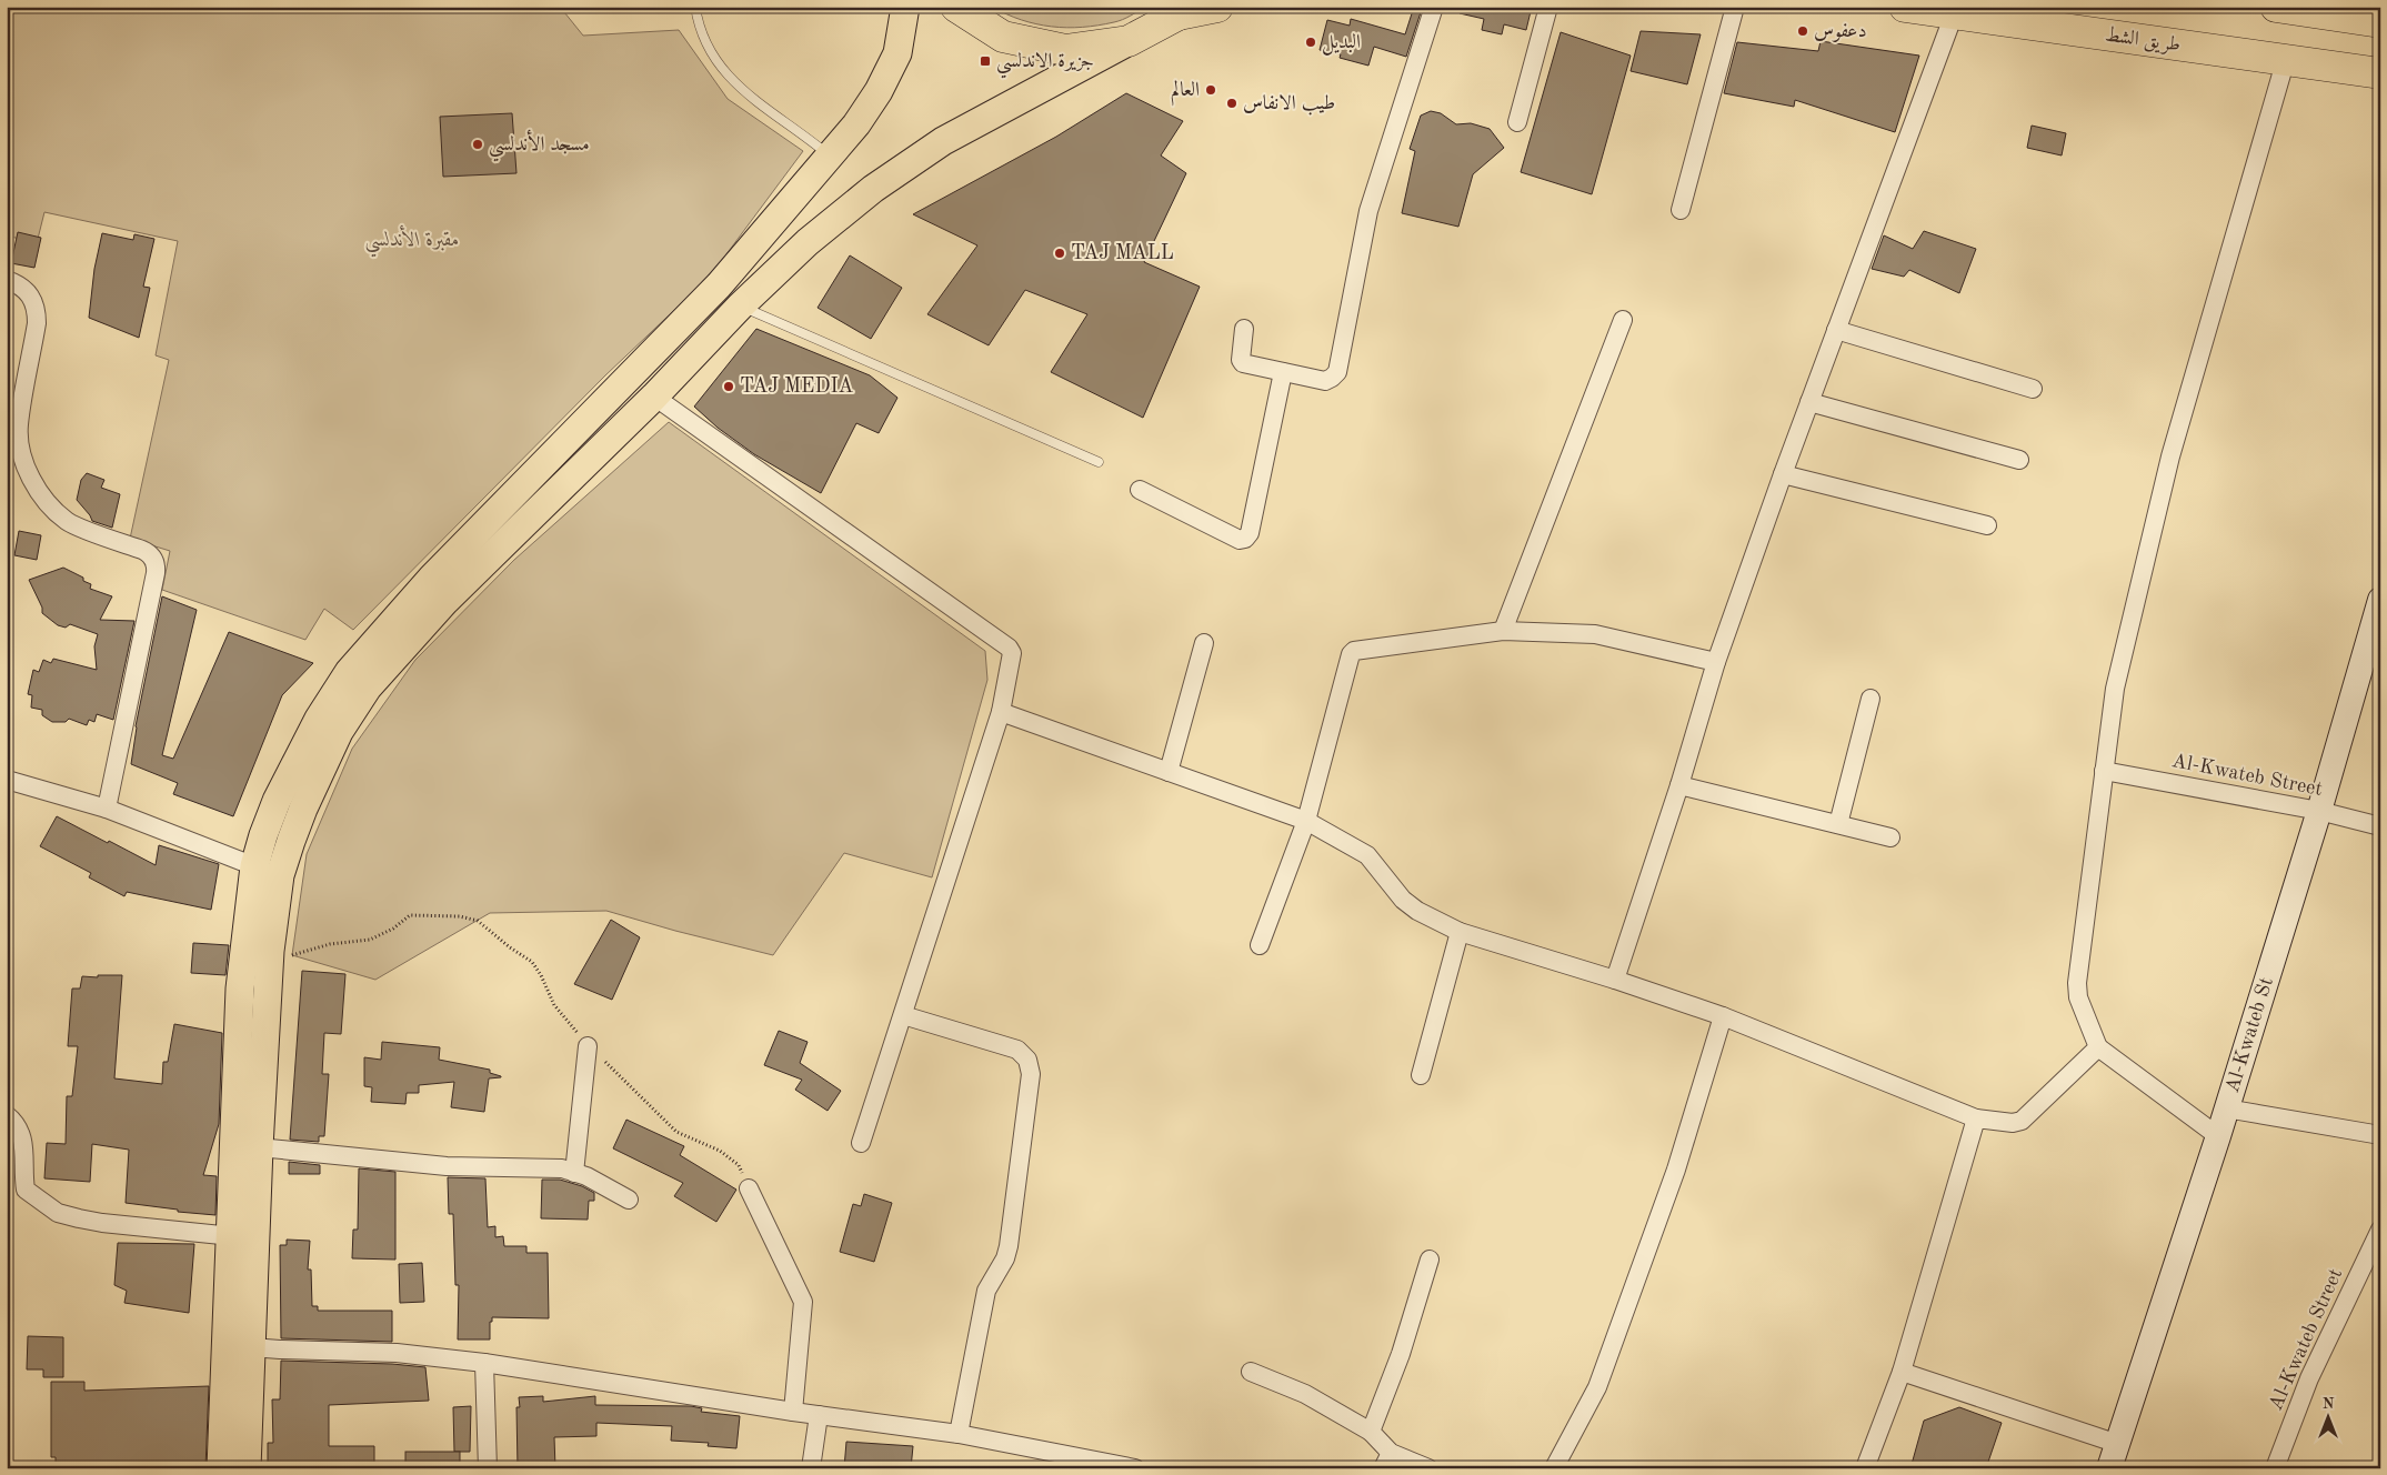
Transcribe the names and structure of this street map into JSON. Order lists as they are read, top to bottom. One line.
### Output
{"streets":{"highway":["طريق الشط"],"street":["Al-Kwateb Street","Al-Kwateb St"]},"crossings":[["Al-Kwateb Street","Al-Kwateb St"]],"parks":["مقبرة الأندلسي"],"places":{"other":["دعفوس","البديل","العالم","طيب الانفاس","مسجد الأندلسي","TAJ MALL","TAJ MEDIA"],"transit":["جزيرة الاندلسي"]},"north":"top"}
